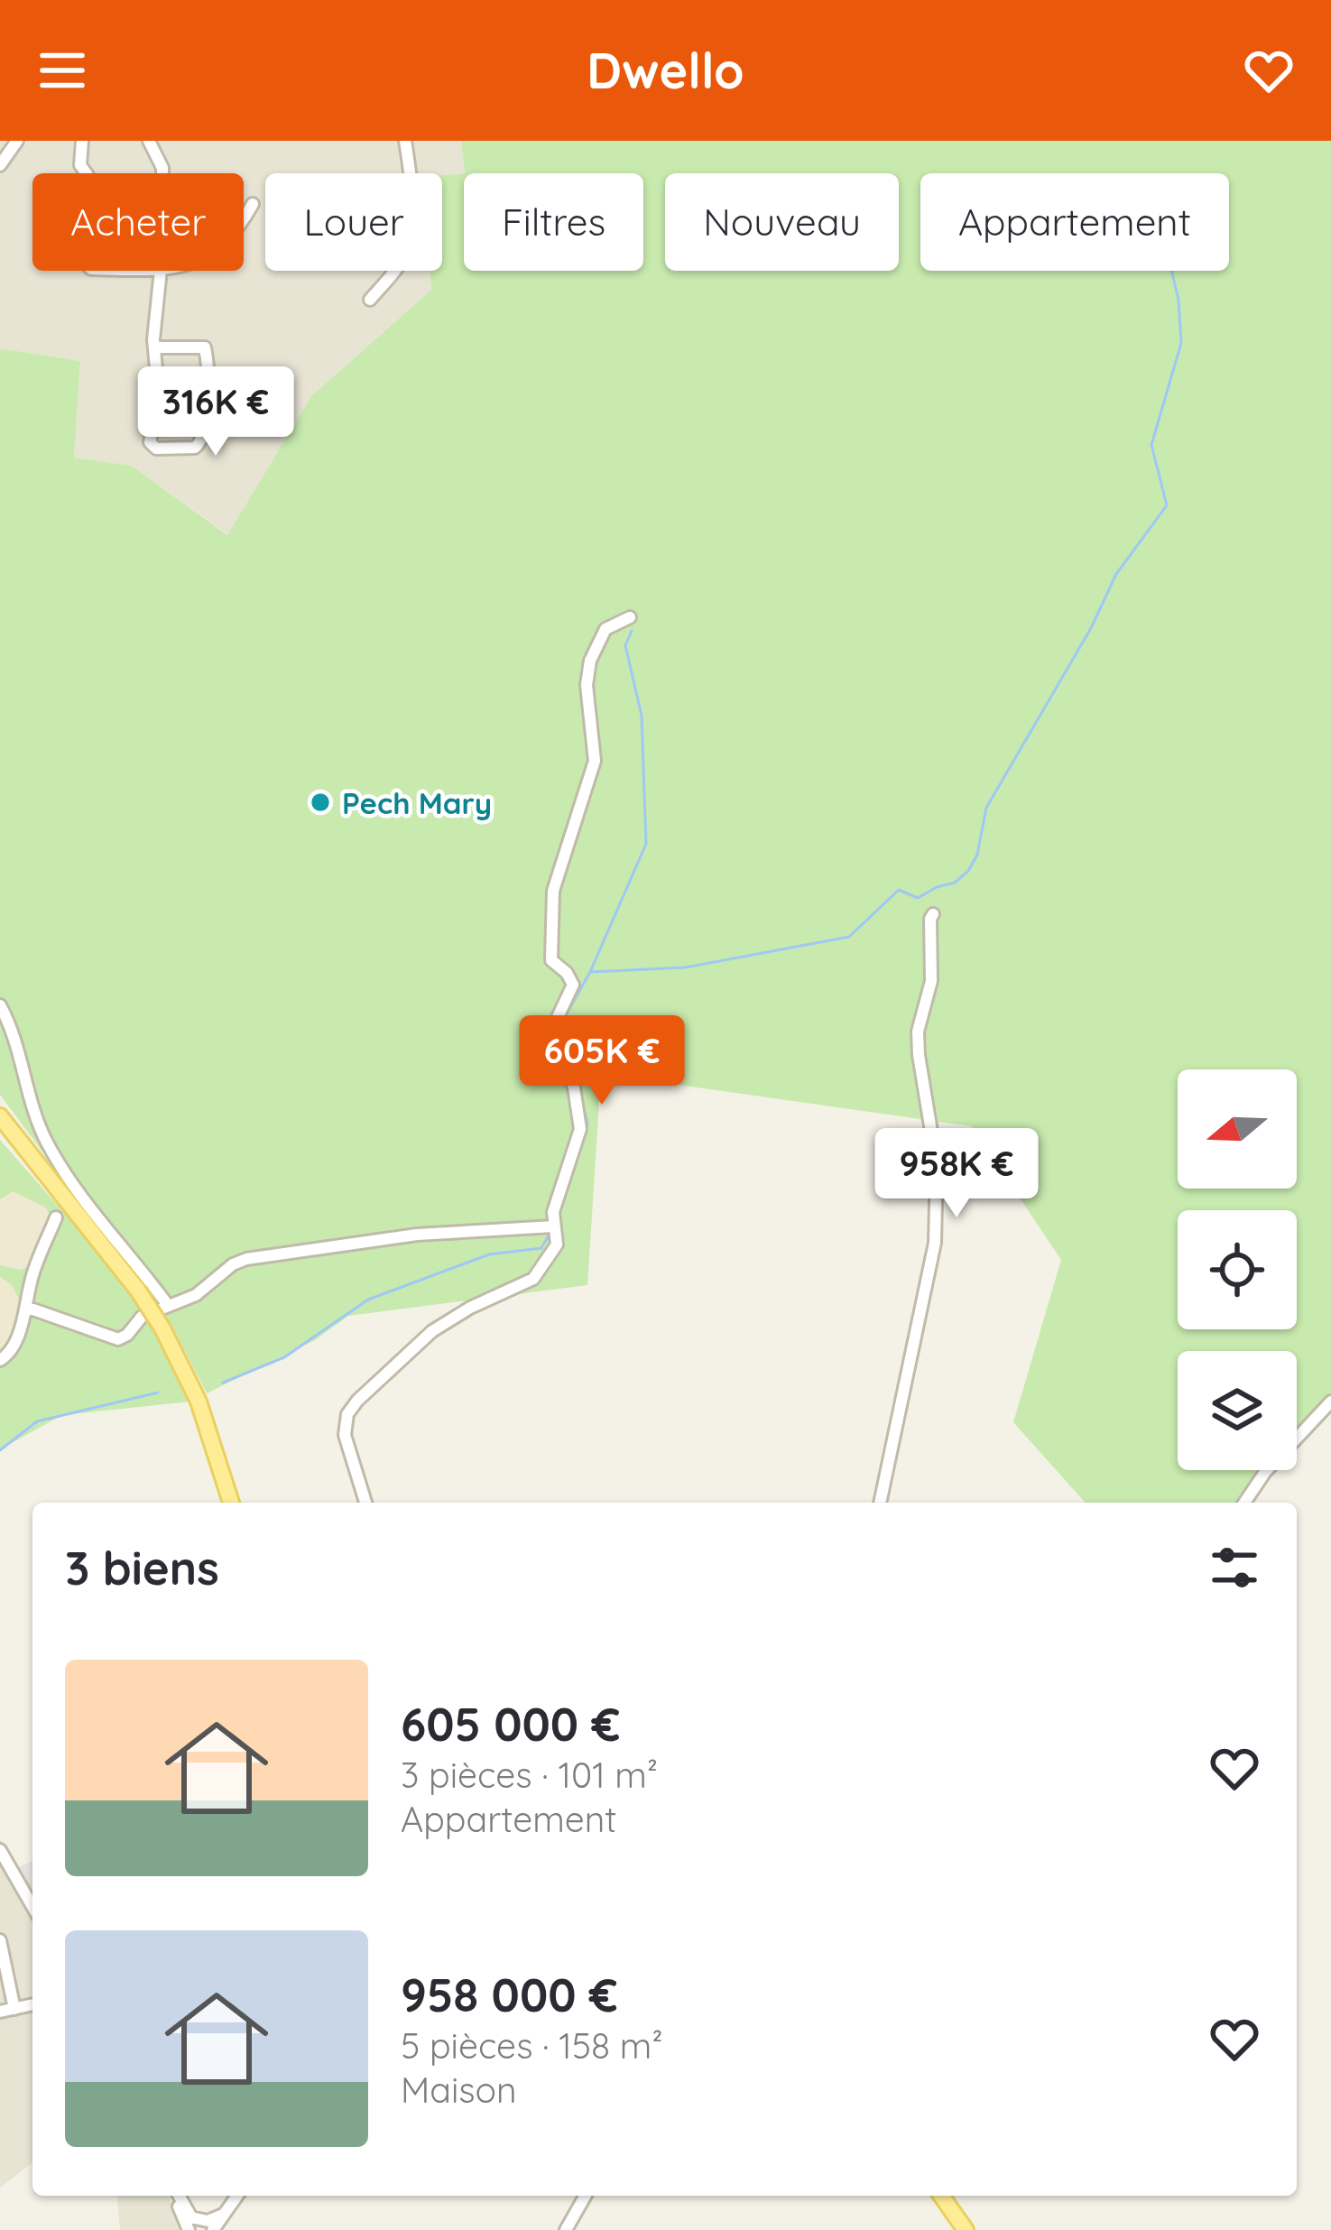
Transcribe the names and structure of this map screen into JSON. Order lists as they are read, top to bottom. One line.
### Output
{"places":["Pech Mary"],"north":"left","page":{"header":"Dwello","chip":["Acheter","Louer","Filtres","Nouveau","Appartement"],"price":["316K €","605K €","958K €"],"heading":"3 biens","list":[{"name":"605 000 €","note":"3 pièces · 101 m² · Appartement"},{"name":"958 000 €","note":"5 pièces · 158 m² · Maison"}]}}
